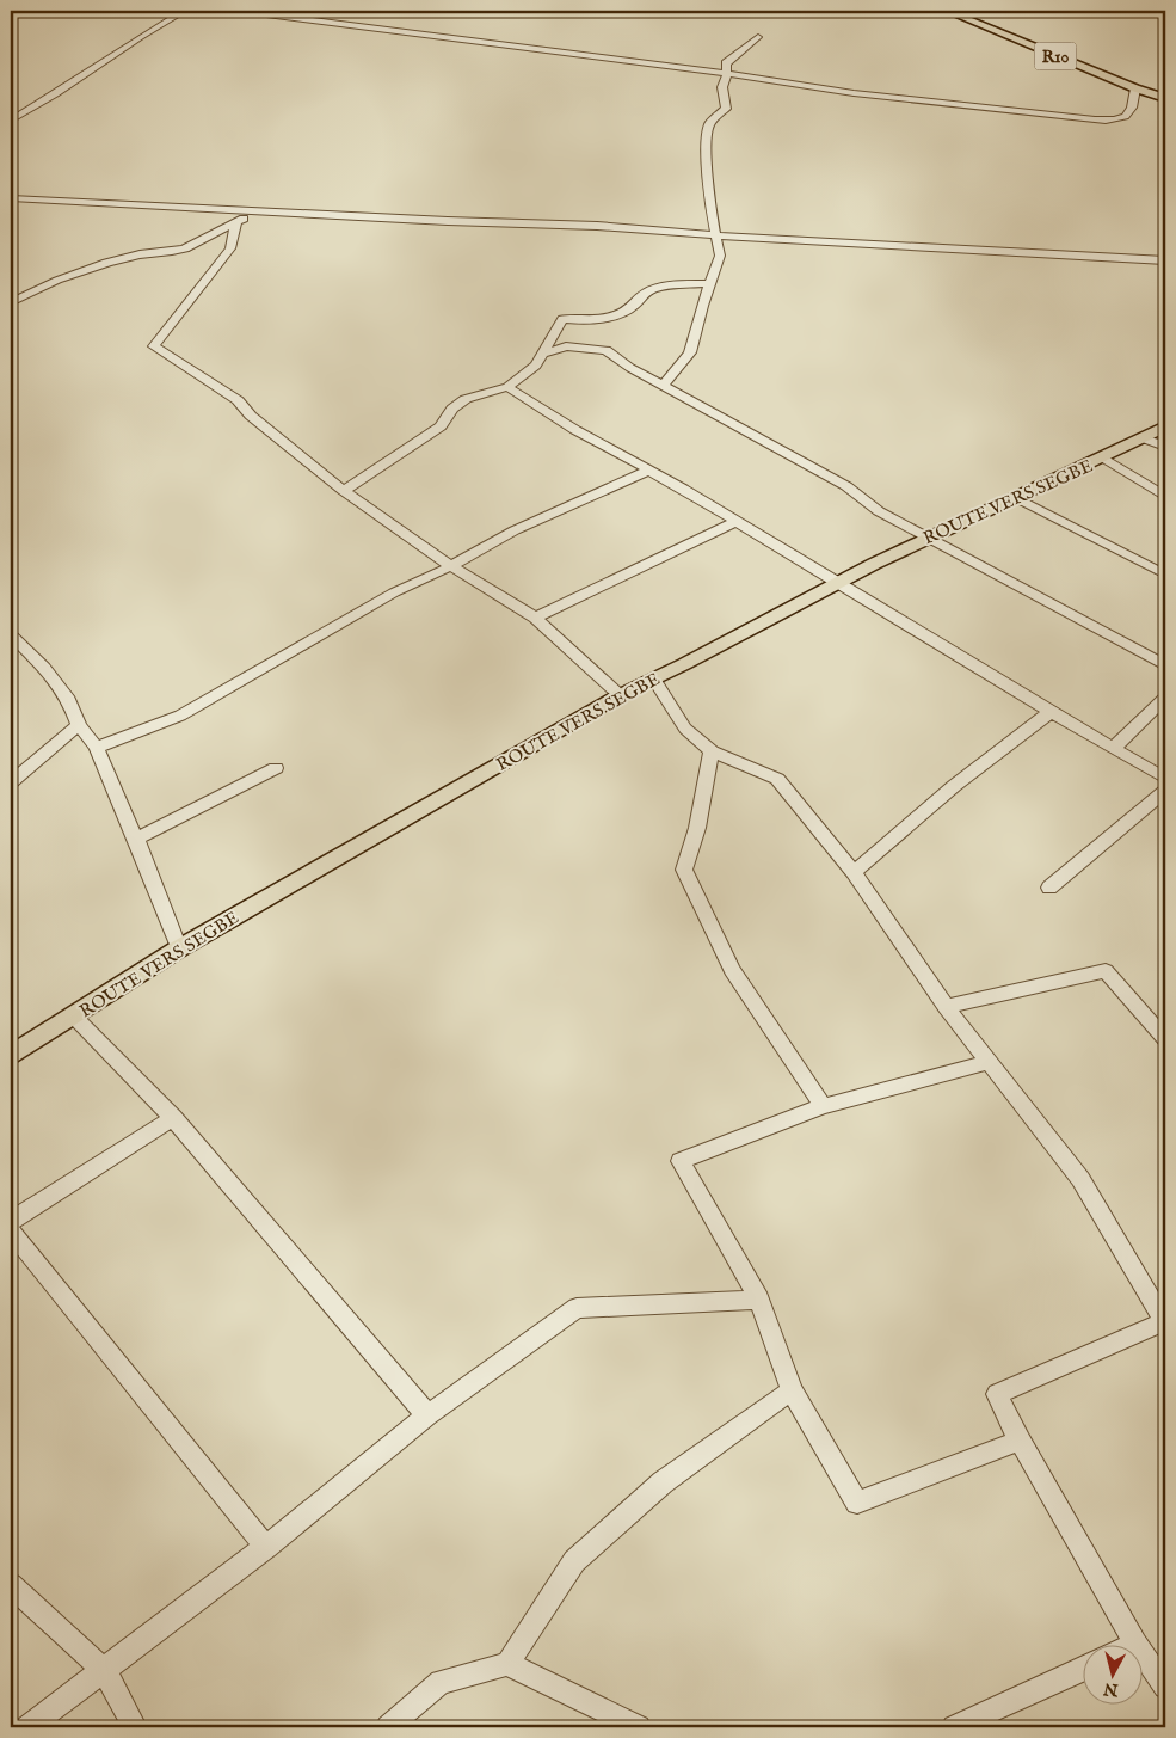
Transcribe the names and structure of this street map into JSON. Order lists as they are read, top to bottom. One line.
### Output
{"streets":{"main road":["R10","ROUTE VERS SEGBE"]},"north":"bottom"}
